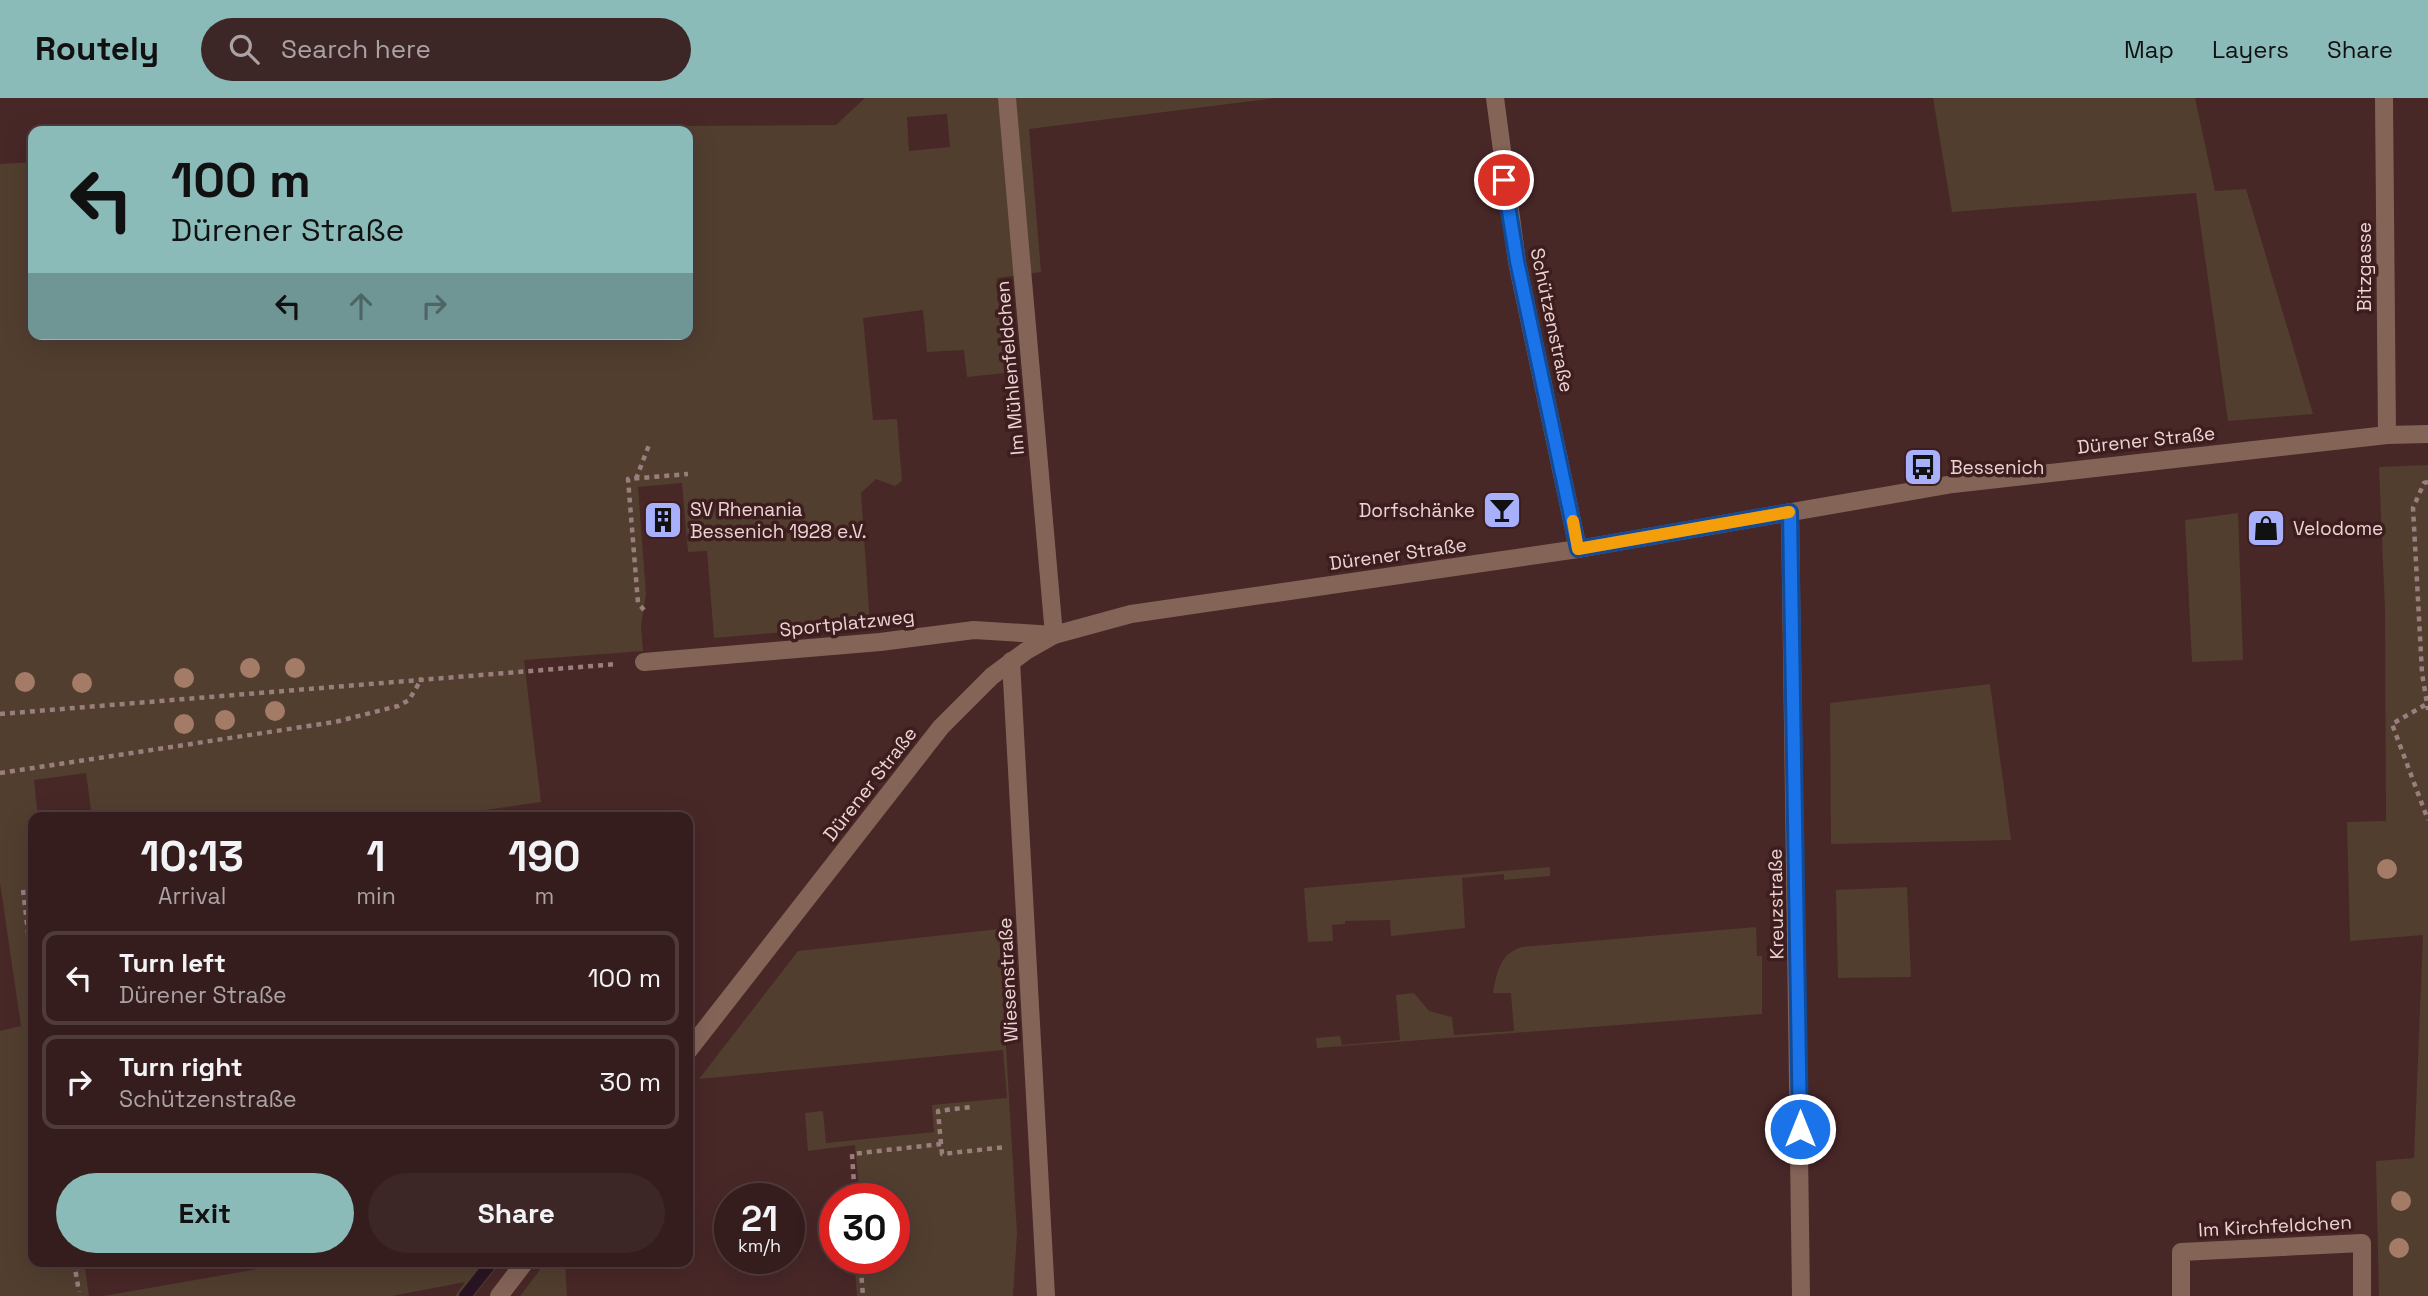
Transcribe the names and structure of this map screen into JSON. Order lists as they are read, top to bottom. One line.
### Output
{"streets":{"street":["Bitzgasse","Schützenstraße","Im Mühlenfeldchen","Dürener Straße","Sportplatzweg","Kreuzstraße","Wiesenstraße","Im Kirchfeldchen"]},"crossings":[["Bitzgasse","Dürener Straße"],["Schützenstraße","Dürener Straße"],["Im Mühlenfeldchen","Dürener Straße"],["Im Mühlenfeldchen","Sportplatzweg"],["Dürener Straße","Sportplatzweg"],["Dürener Straße","Kreuzstraße"],["Dürener Straße","Wiesenstraße"]],"places":{"bus stop":["Bessenich"],"bar":["Dorfschänke"],"building":["SV Rhenania Bessenich 1928 e.V."],"shop":["Velodome"]},"page":{"header":"Routely","search":"Search here","nav":["Map","Layers","Share"],"turn":["100 m","Dürener Straße"],"eta":["10:13","Arrival","1","min","190","m"],"list":[{"name":"Turn left","note":"Dürener Straße","value":"100 m"},{"name":"Turn right","note":"Schützenstraße","value":"30 m"}],"buttons":["Exit","Share"],"speed":"21 km/h","limit":"30"}}
